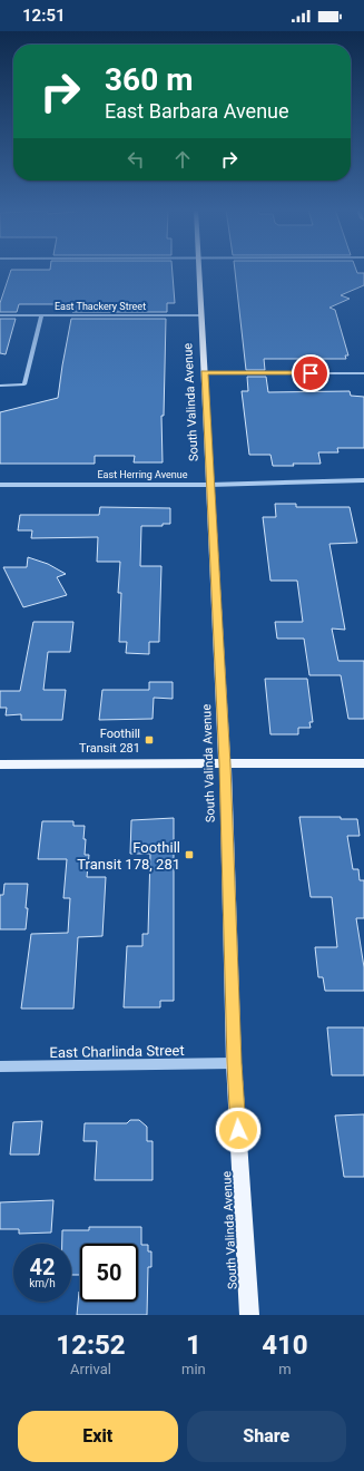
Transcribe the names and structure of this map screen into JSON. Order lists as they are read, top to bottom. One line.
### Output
{"streets":{"main road":["South Valinda Avenue"],"street":["East Thackery Street","East Herring Avenue","East Charlinda Street"]},"crossings":[["East Thackery Street","South Valinda Avenue"],["South Valinda Avenue","East Herring Avenue"],["South Valinda Avenue","East Charlinda Street"]],"places":{"transit":["Foothill Transit 281","Foothill Transit 178, 281"]},"page":{"status":"12:51","turn":["360 m","East Barbara Avenue"],"speed":"42 km/h","limit":"50","eta":["12:52","Arrival","1","min","410","m"],"buttons":["Exit","Share"]}}
